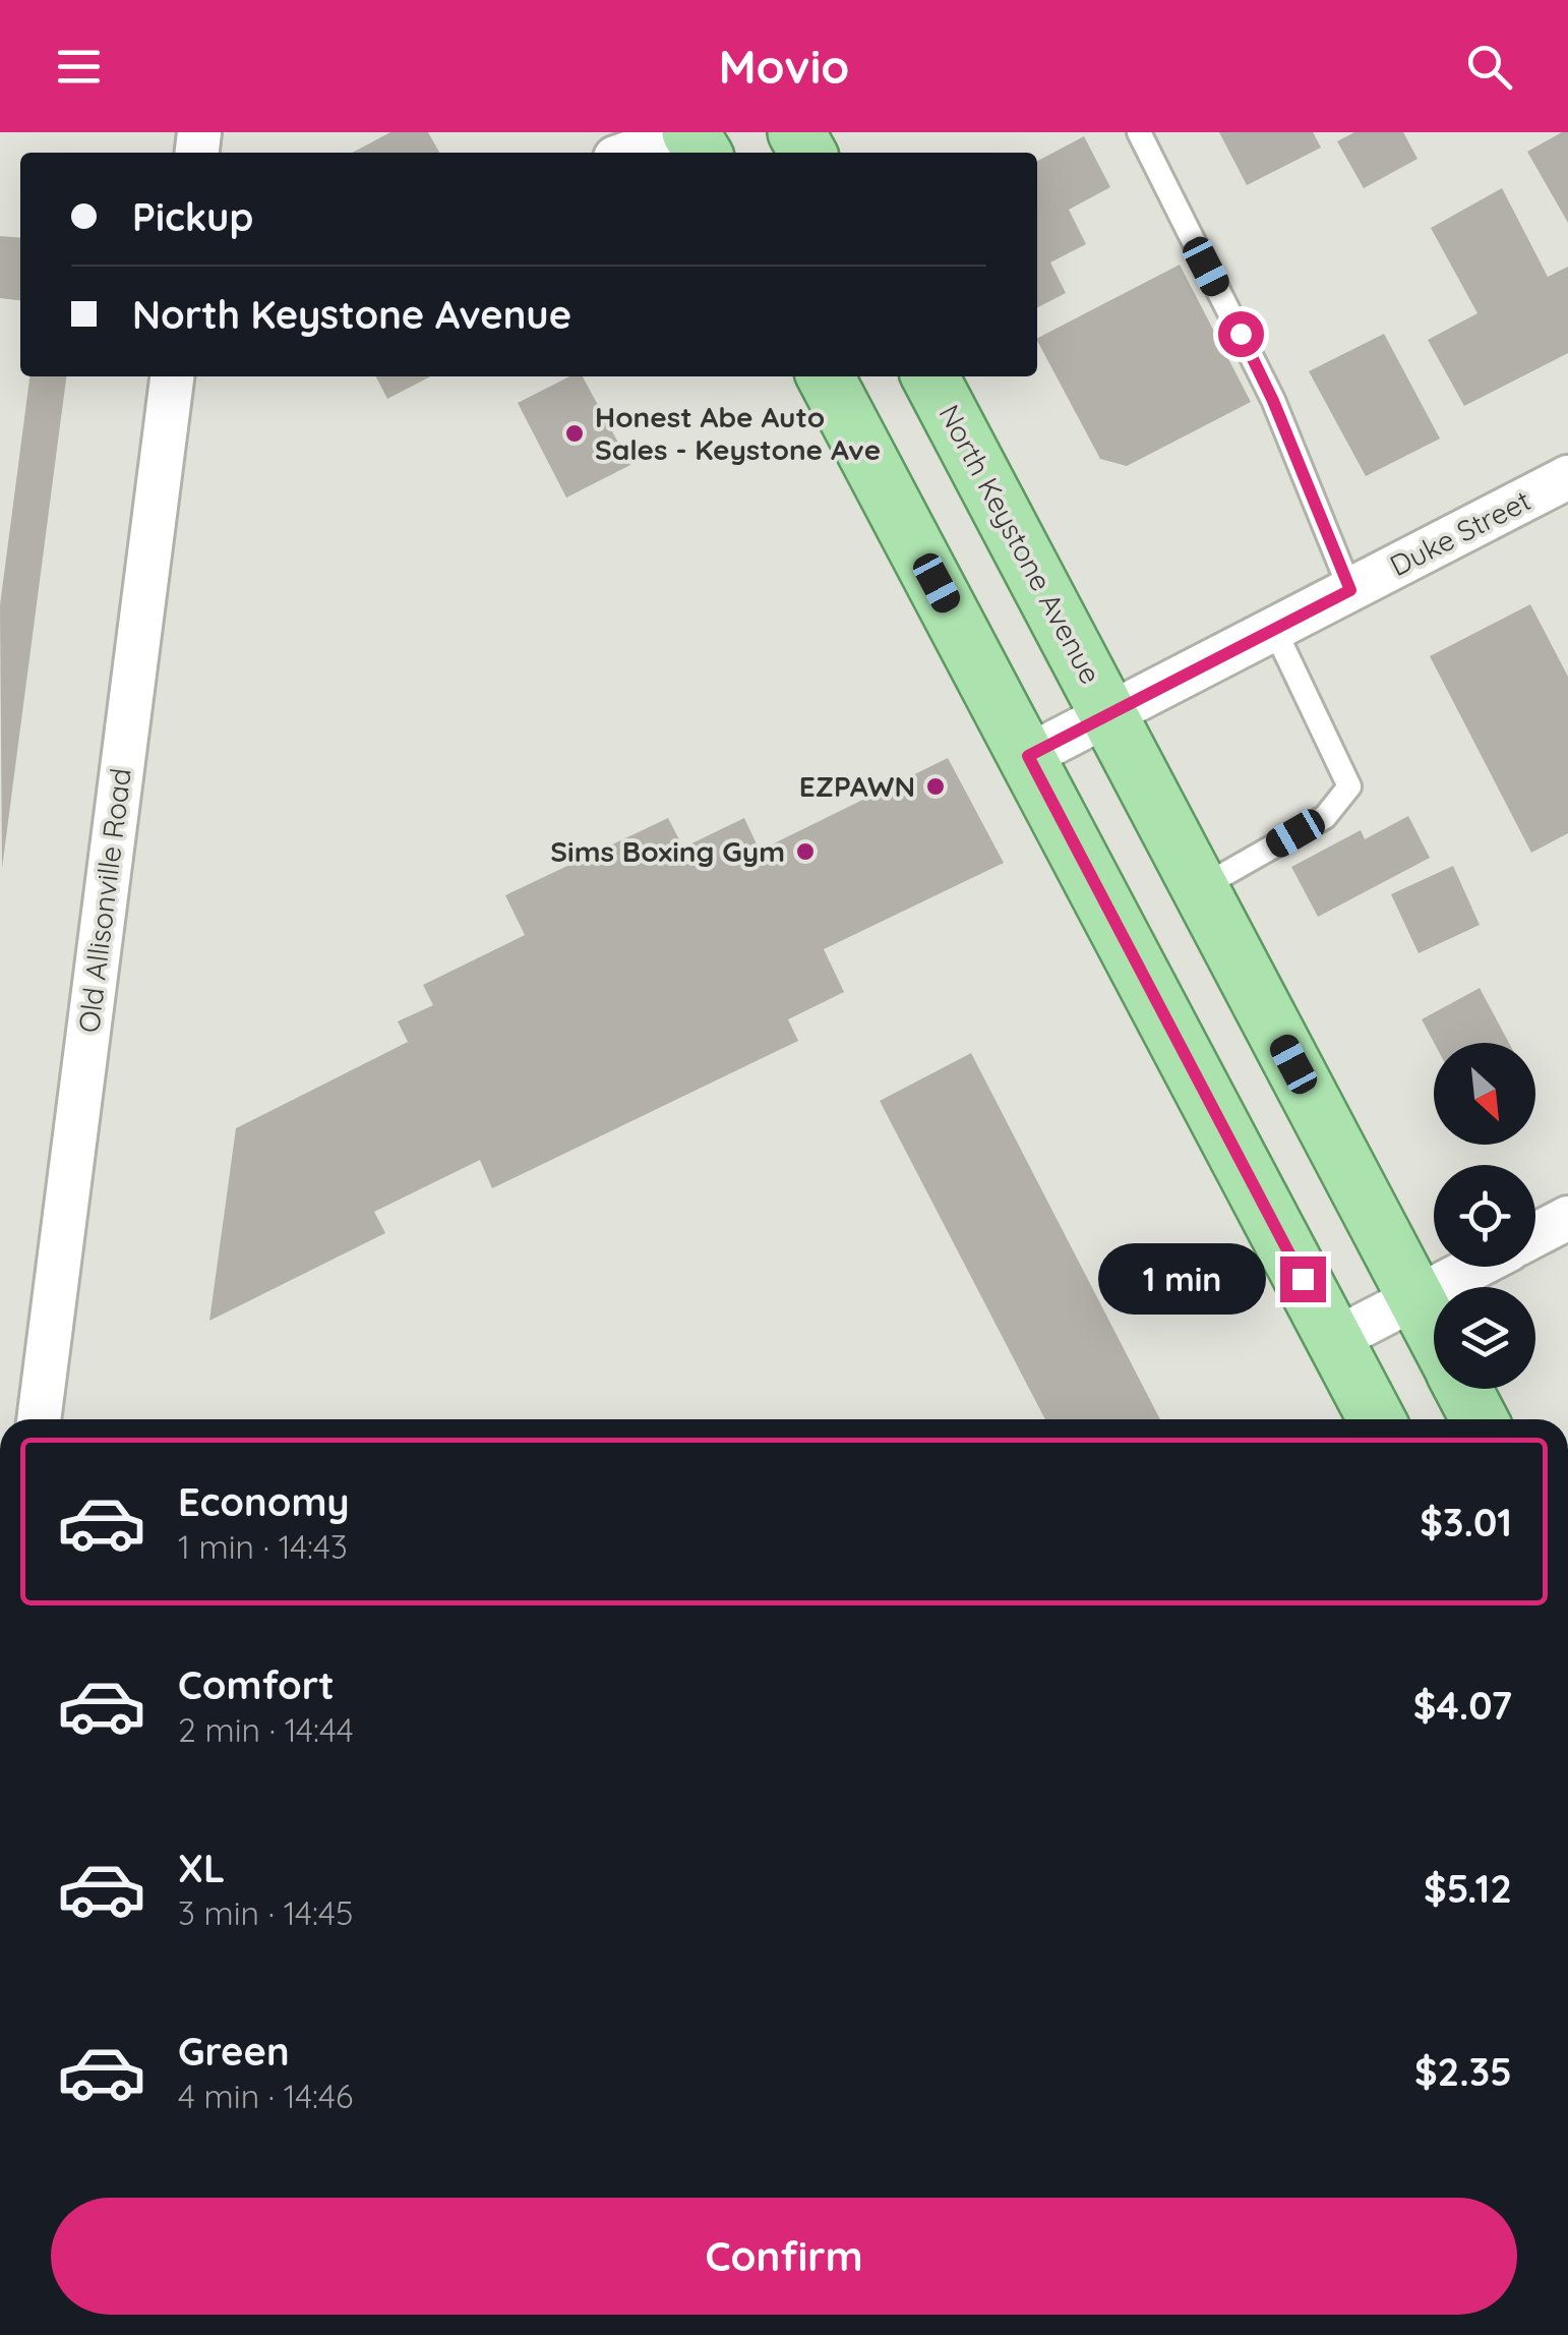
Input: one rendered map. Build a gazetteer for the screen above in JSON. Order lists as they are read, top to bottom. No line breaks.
{"streets":{"main road":["North Keystone Avenue"],"street":["Duke Street","Old Allisonville Road"]},"crossings":[["Duke Street","North Keystone Avenue"]],"places":["Honest Abe Auto Sales - Keystone Ave","EZPAWN","Sims Boxing Gym"],"north":"bottom right","page":{"header":"Movio","banner":["Pickup","North Keystone Avenue"],"bubble":"1 min","list":[{"name":"Economy","note":"1 min · 14:43","value":"$3.01"},{"name":"Comfort","note":"2 min · 14:44","value":"$4.07"},{"name":"XL","note":"3 min · 14:45","value":"$5.12"},{"name":"Green","note":"4 min · 14:46","value":"$2.35"}],"buttons":"Confirm"}}
